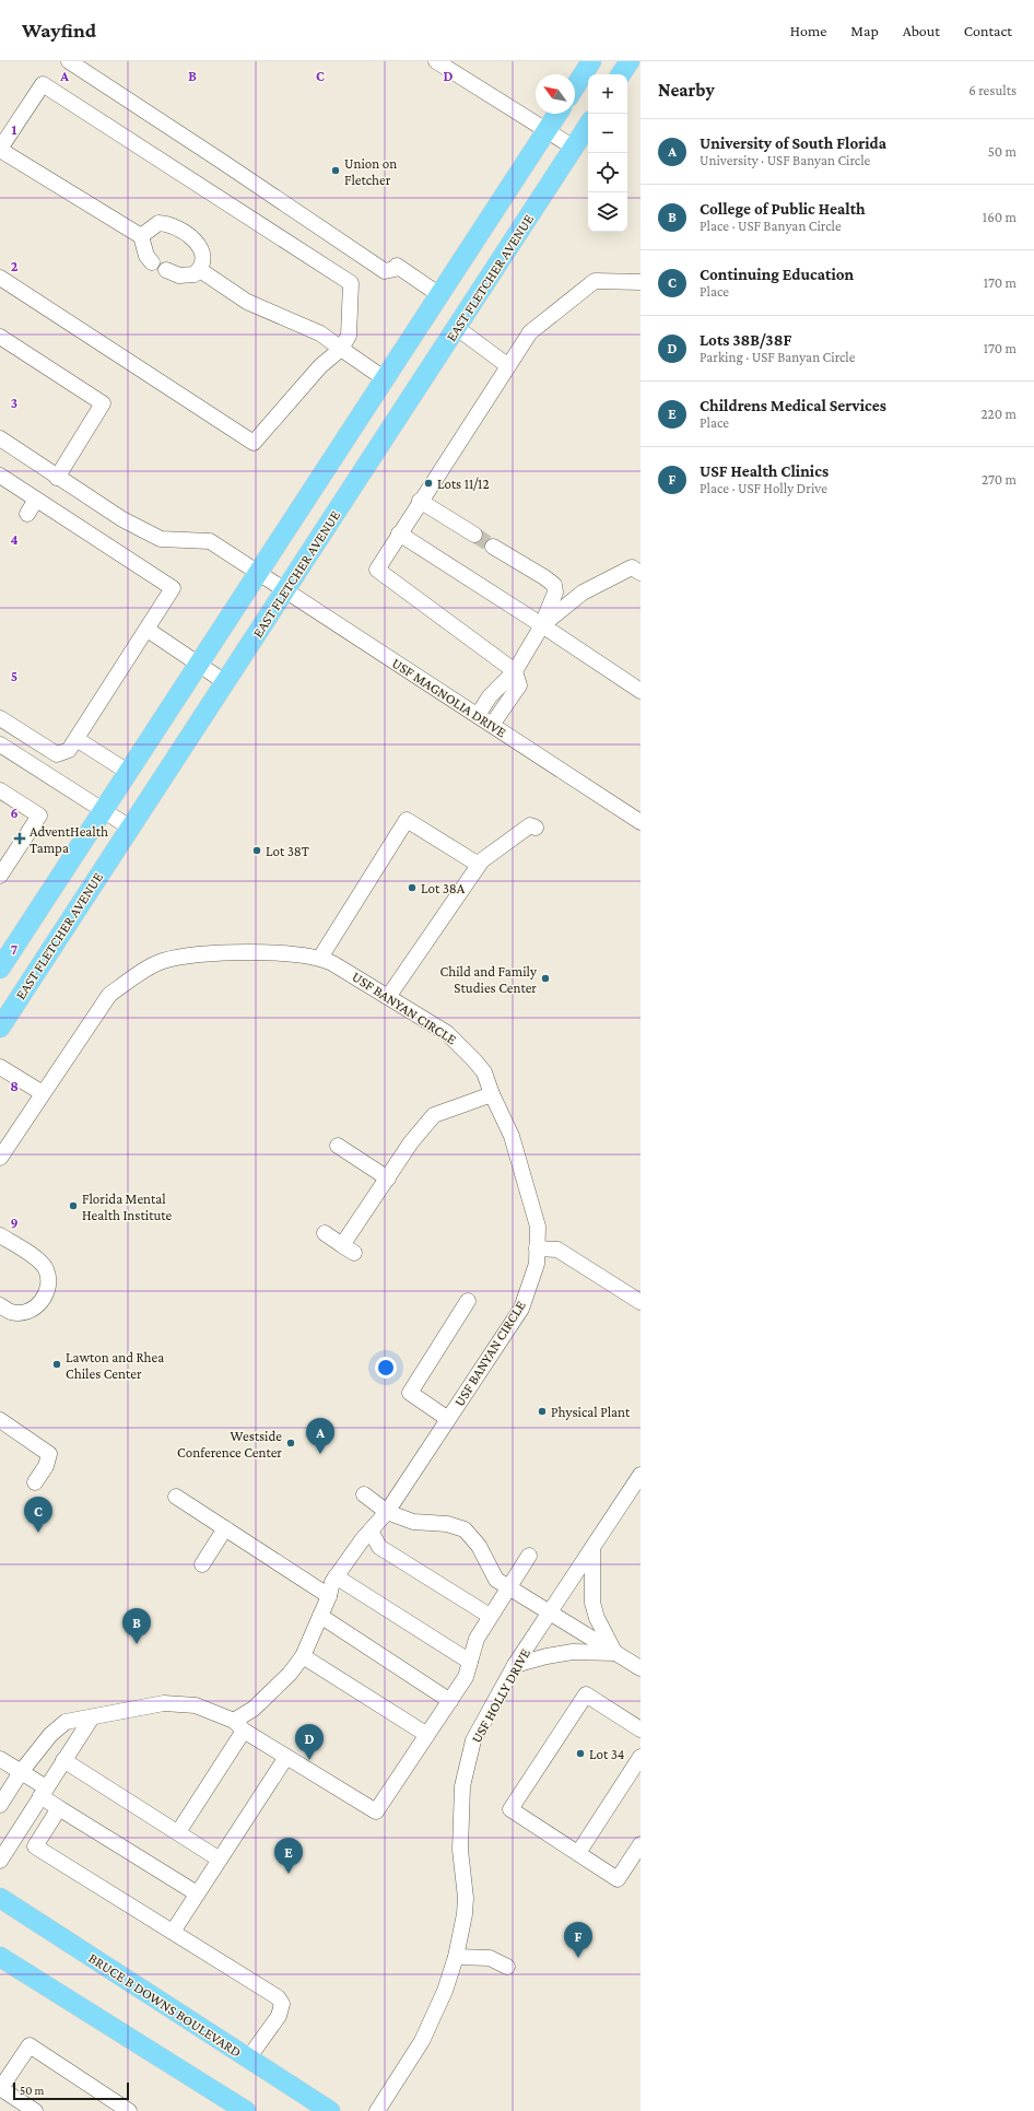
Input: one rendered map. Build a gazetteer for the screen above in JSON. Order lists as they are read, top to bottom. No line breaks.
{"streets":{"main road":["EAST FLETCHER AVENUE","BRUCE B DOWNS BOULEVARD"],"street":["USF MAGNOLIA DRIVE","USF BANYAN CIRCLE","USF HOLLY DRIVE"]},"crossings":[["EAST FLETCHER AVENUE","USF MAGNOLIA DRIVE"]],"places":{"other":["Union on Fletcher","Lots 11/12","Lot 38T","Lot 38A","Child and Family Studies Center","Florida Mental Health Institute","Lawton and Rhea Chiles Center","Physical Plant","Westside Conference Center","Lot 34"],"health":["AdventHealth Tampa"]},"scale_bar":"50 m","north":"top left","page":{"header":"Wayfind","nav":["Home","Map","About","Contact"],"heading":["Nearby","6 results"],"map_buttons":["+","−"],"list":[{"mark":"A","name":"University of South Florida","note":"University · USF Banyan Circle","value":"50 m"},{"mark":"B","name":"College of Public Health","note":"Place · USF Banyan Circle","value":"160 m"},{"mark":"C","name":"Continuing Education","note":"Place","value":"170 m"},{"mark":"D","name":"Lots 38B/38F","note":"Parking · USF Banyan Circle","value":"170 m"},{"mark":"E","name":"Childrens Medical Services","note":"Place","value":"220 m"},{"mark":"F","name":"USF Health Clinics","note":"Place · USF Holly Drive","value":"270 m"}],"pins":["A","C","B","D","E","F"],"scale":"50 m"},"grid":{"columns":["A","B","C","D"],"rows":["1","2","3","4","5","6","7","8","9"]}}
